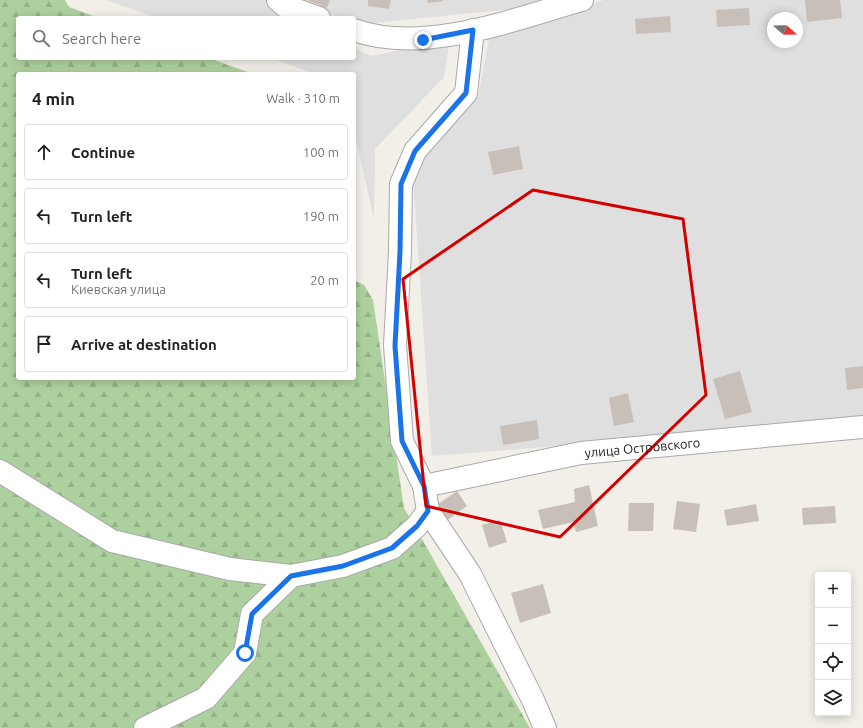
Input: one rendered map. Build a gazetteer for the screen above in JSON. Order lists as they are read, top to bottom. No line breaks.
{"streets":{"street":["улица Островского"]},"north":"right","page":{"search":"Search here","heading":["4 min","Walk · 310 m"],"list":[["Continue","100 m"],["Turn left","190 m"],["Turn left","Киевская улица","20 m"],"Arrive at destination"],"map_buttons":["+","−"]}}
